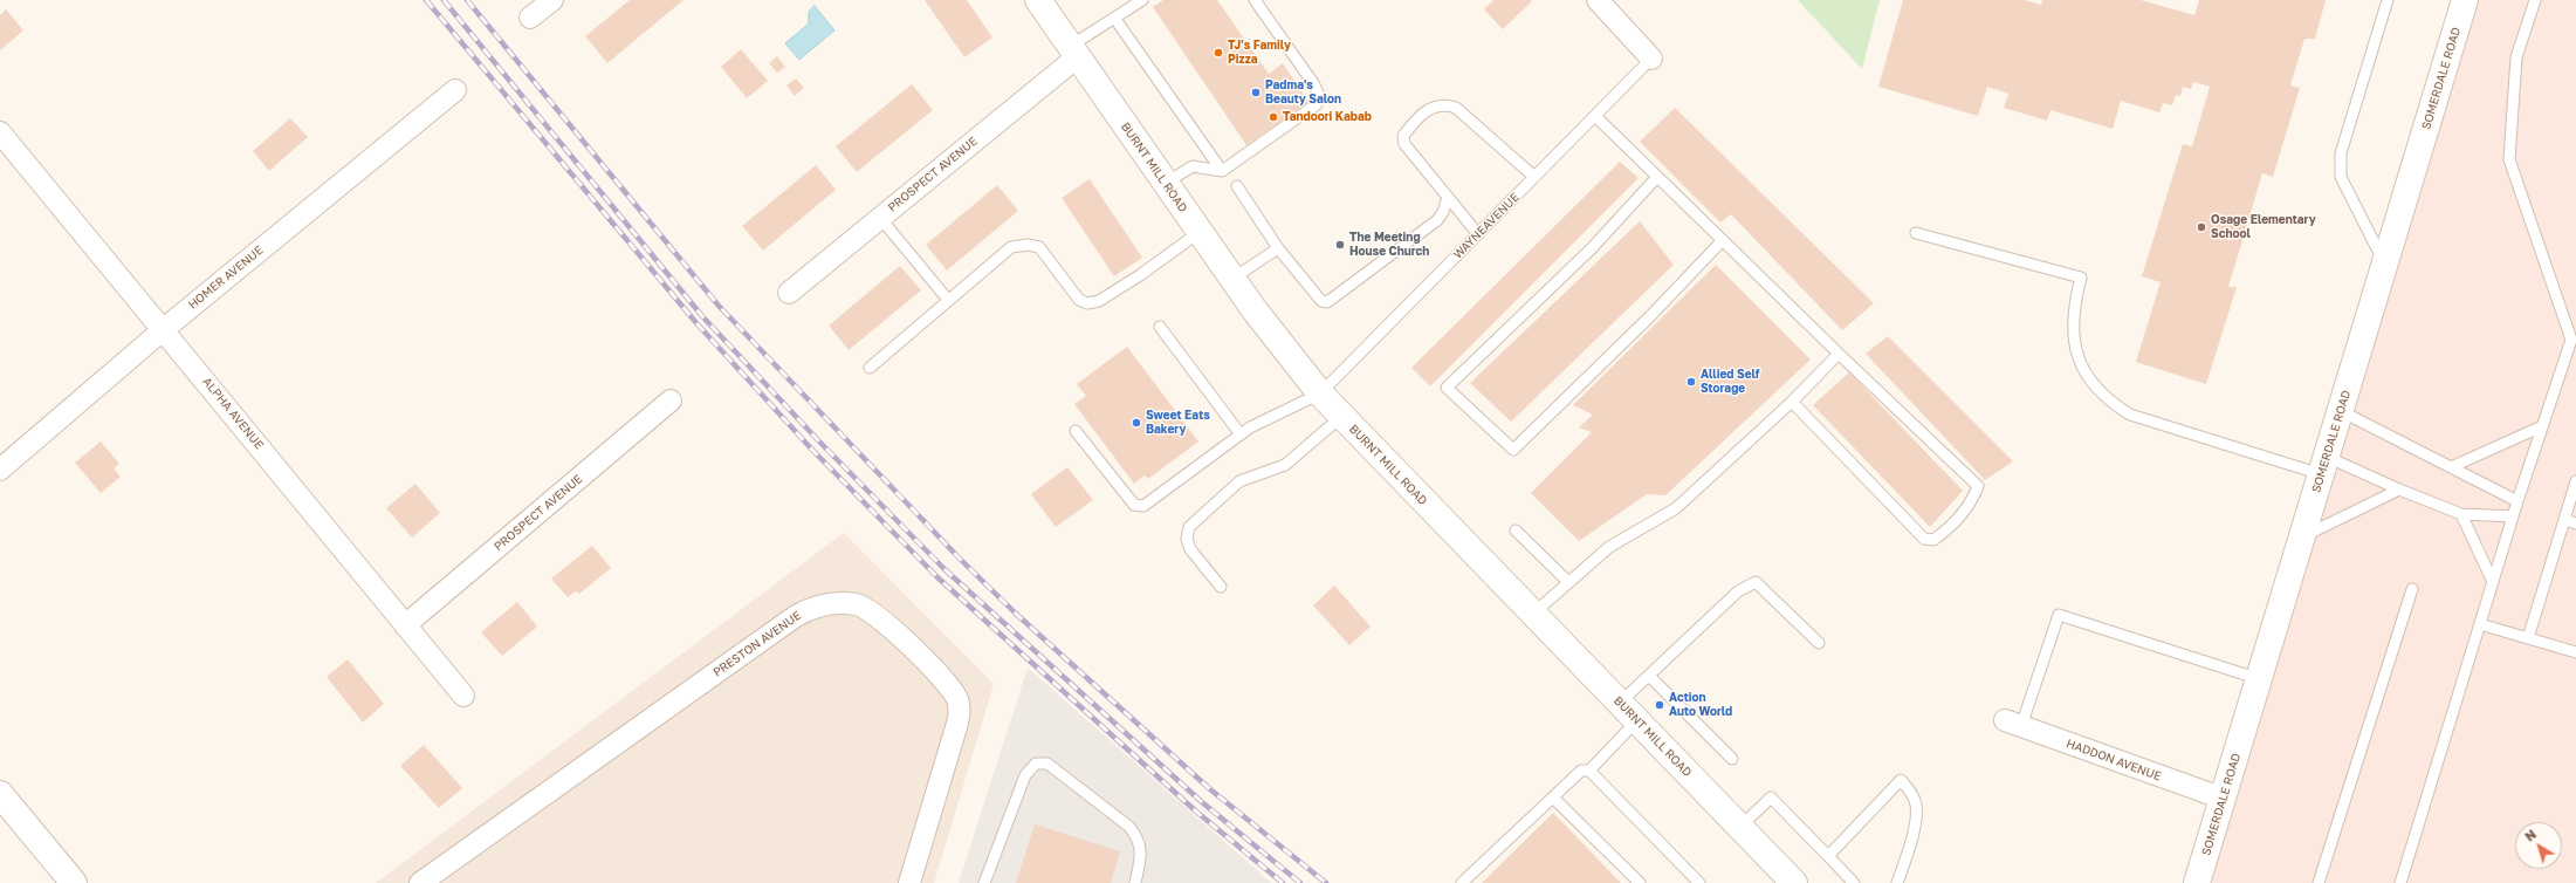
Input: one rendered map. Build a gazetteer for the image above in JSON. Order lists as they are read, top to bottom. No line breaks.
{"streets":{"main road":["SOMERDALE ROAD","BURNT MILL ROAD"],"street":["PROSPECT AVENUE","HOMER AVENUE","ALPHA AVENUE","PRESTON AVENUE","HADDON AVENUE"],"lane":["WAYNEAVENUE"]},"crossings":[["SOMERDALE ROAD","HADDON AVENUE"],["BURNT MILL ROAD","PROSPECT AVENUE"],["BURNT MILL ROAD","WAYNEAVENUE"],["PROSPECT AVENUE","ALPHA AVENUE"],["HOMER AVENUE","ALPHA AVENUE"]],"places":["TJ's Family Pizza","Padma's Beauty Salon","Tandoori Kabab","Osage Elementary School","The Meeting House Church","Allied Self Storage","Sweet Eats Bakery","Action Auto World"],"north":"top left"}
